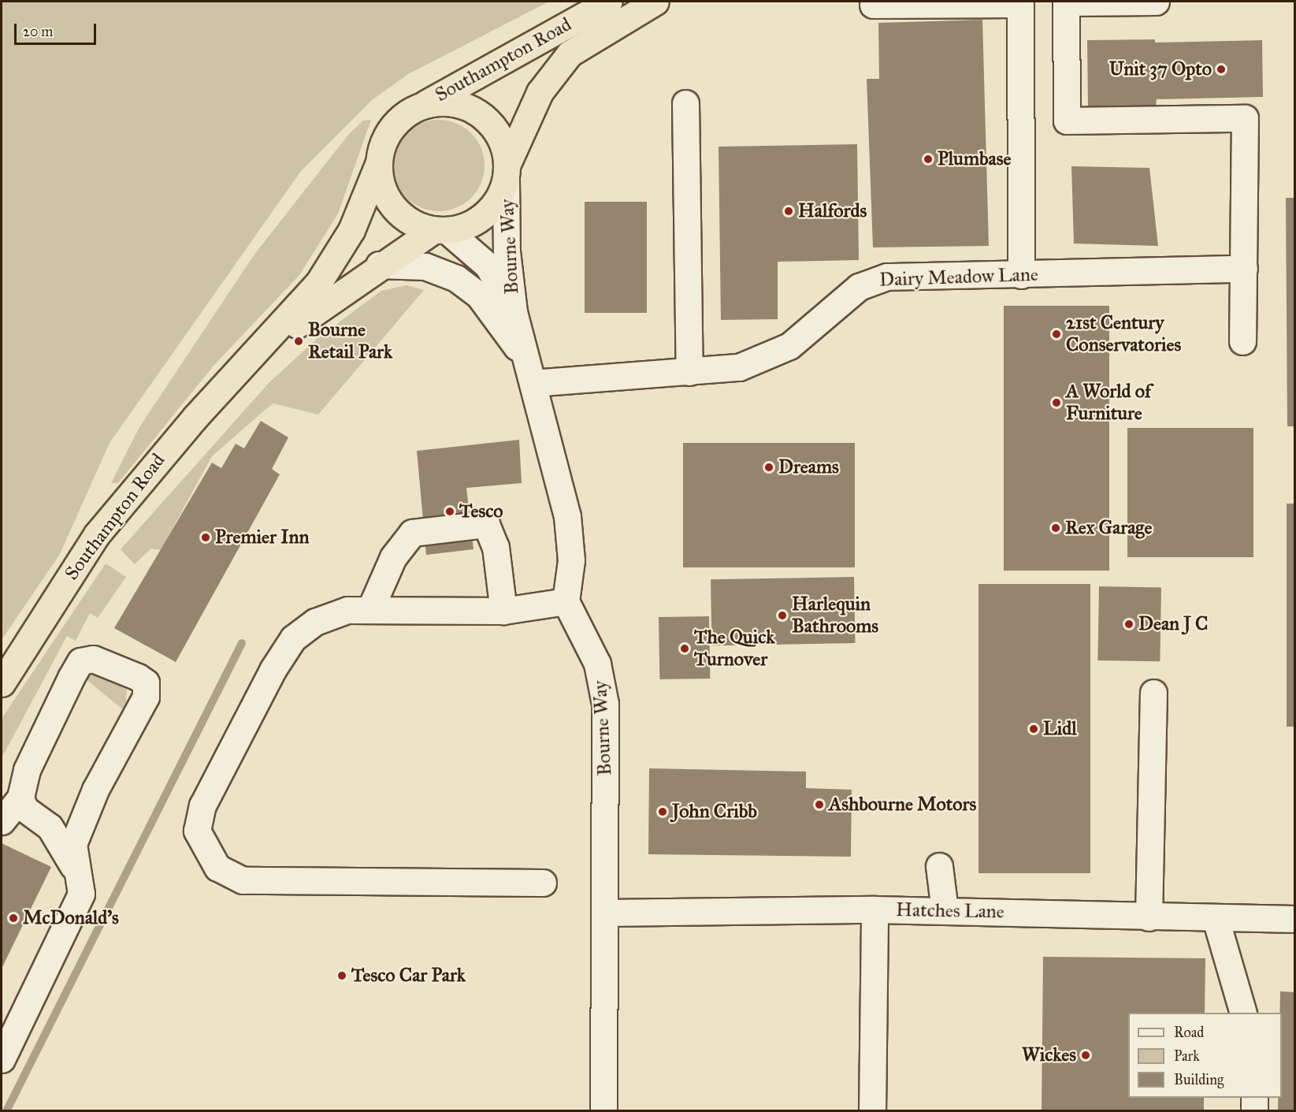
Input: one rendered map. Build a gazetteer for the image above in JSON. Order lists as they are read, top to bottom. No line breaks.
{"streets":{"highway":["Southampton Road"],"street":["Bourne Way","Dairy Meadow Lane","Hatches Lane"]},"crossings":[["Southampton Road","Bourne Way"],["Bourne Way","Dairy Meadow Lane"],["Bourne Way","Hatches Lane"]],"places":["Unit 37 Opto","Plumbase","Halfords","21st Century Conservatories","Bourne Retail Park","A World of Furniture","Dreams","Tesco","Rex Garage","Premier Inn","Harlequin Bathrooms","Dean J C","The Quick Turnover","Lidl","Ashbourne Motors","John Cribb","McDonald's","Tesco Car Park","Wickes"],"legend":["Road","Park","Building"],"scale_bar":"20 m"}
